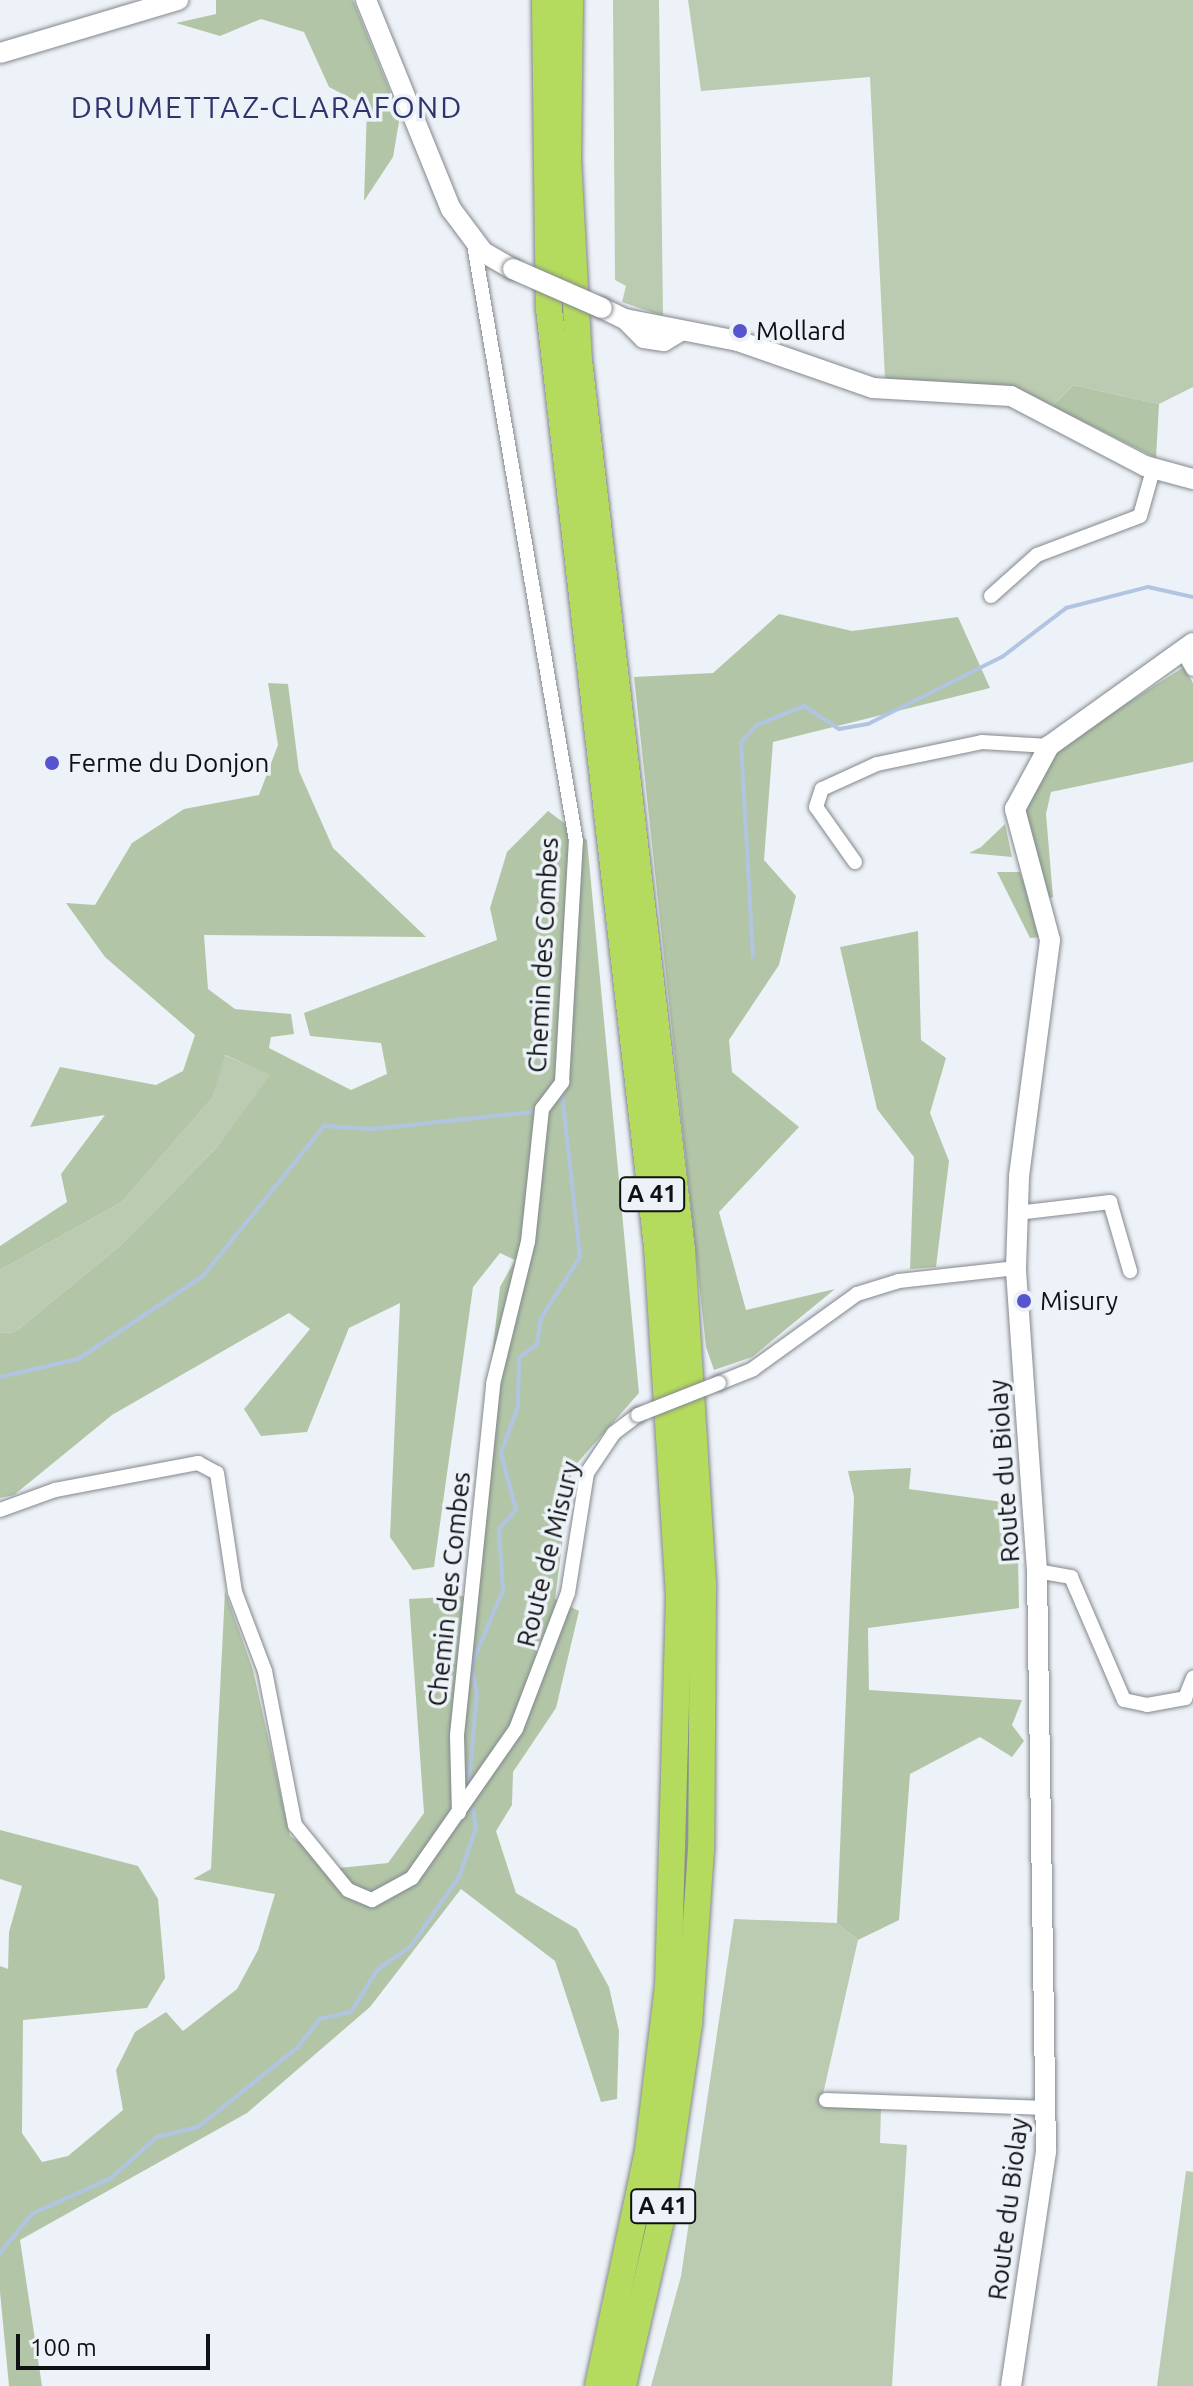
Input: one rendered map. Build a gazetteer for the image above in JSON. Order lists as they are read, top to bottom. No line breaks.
{"streets":{"highway":["A 41"],"street":["Chemin des Combes","Route du Biolay","Route de Misury"]},"crossings":[["Chemin des Combes","Route de Misury"],["Route du Biolay","Route de Misury"]],"districts":["DRUMETTAZ-CLARAFOND"],"places":["Mollard","Ferme du Donjon","Misury"],"scale_bar":"100 m"}
